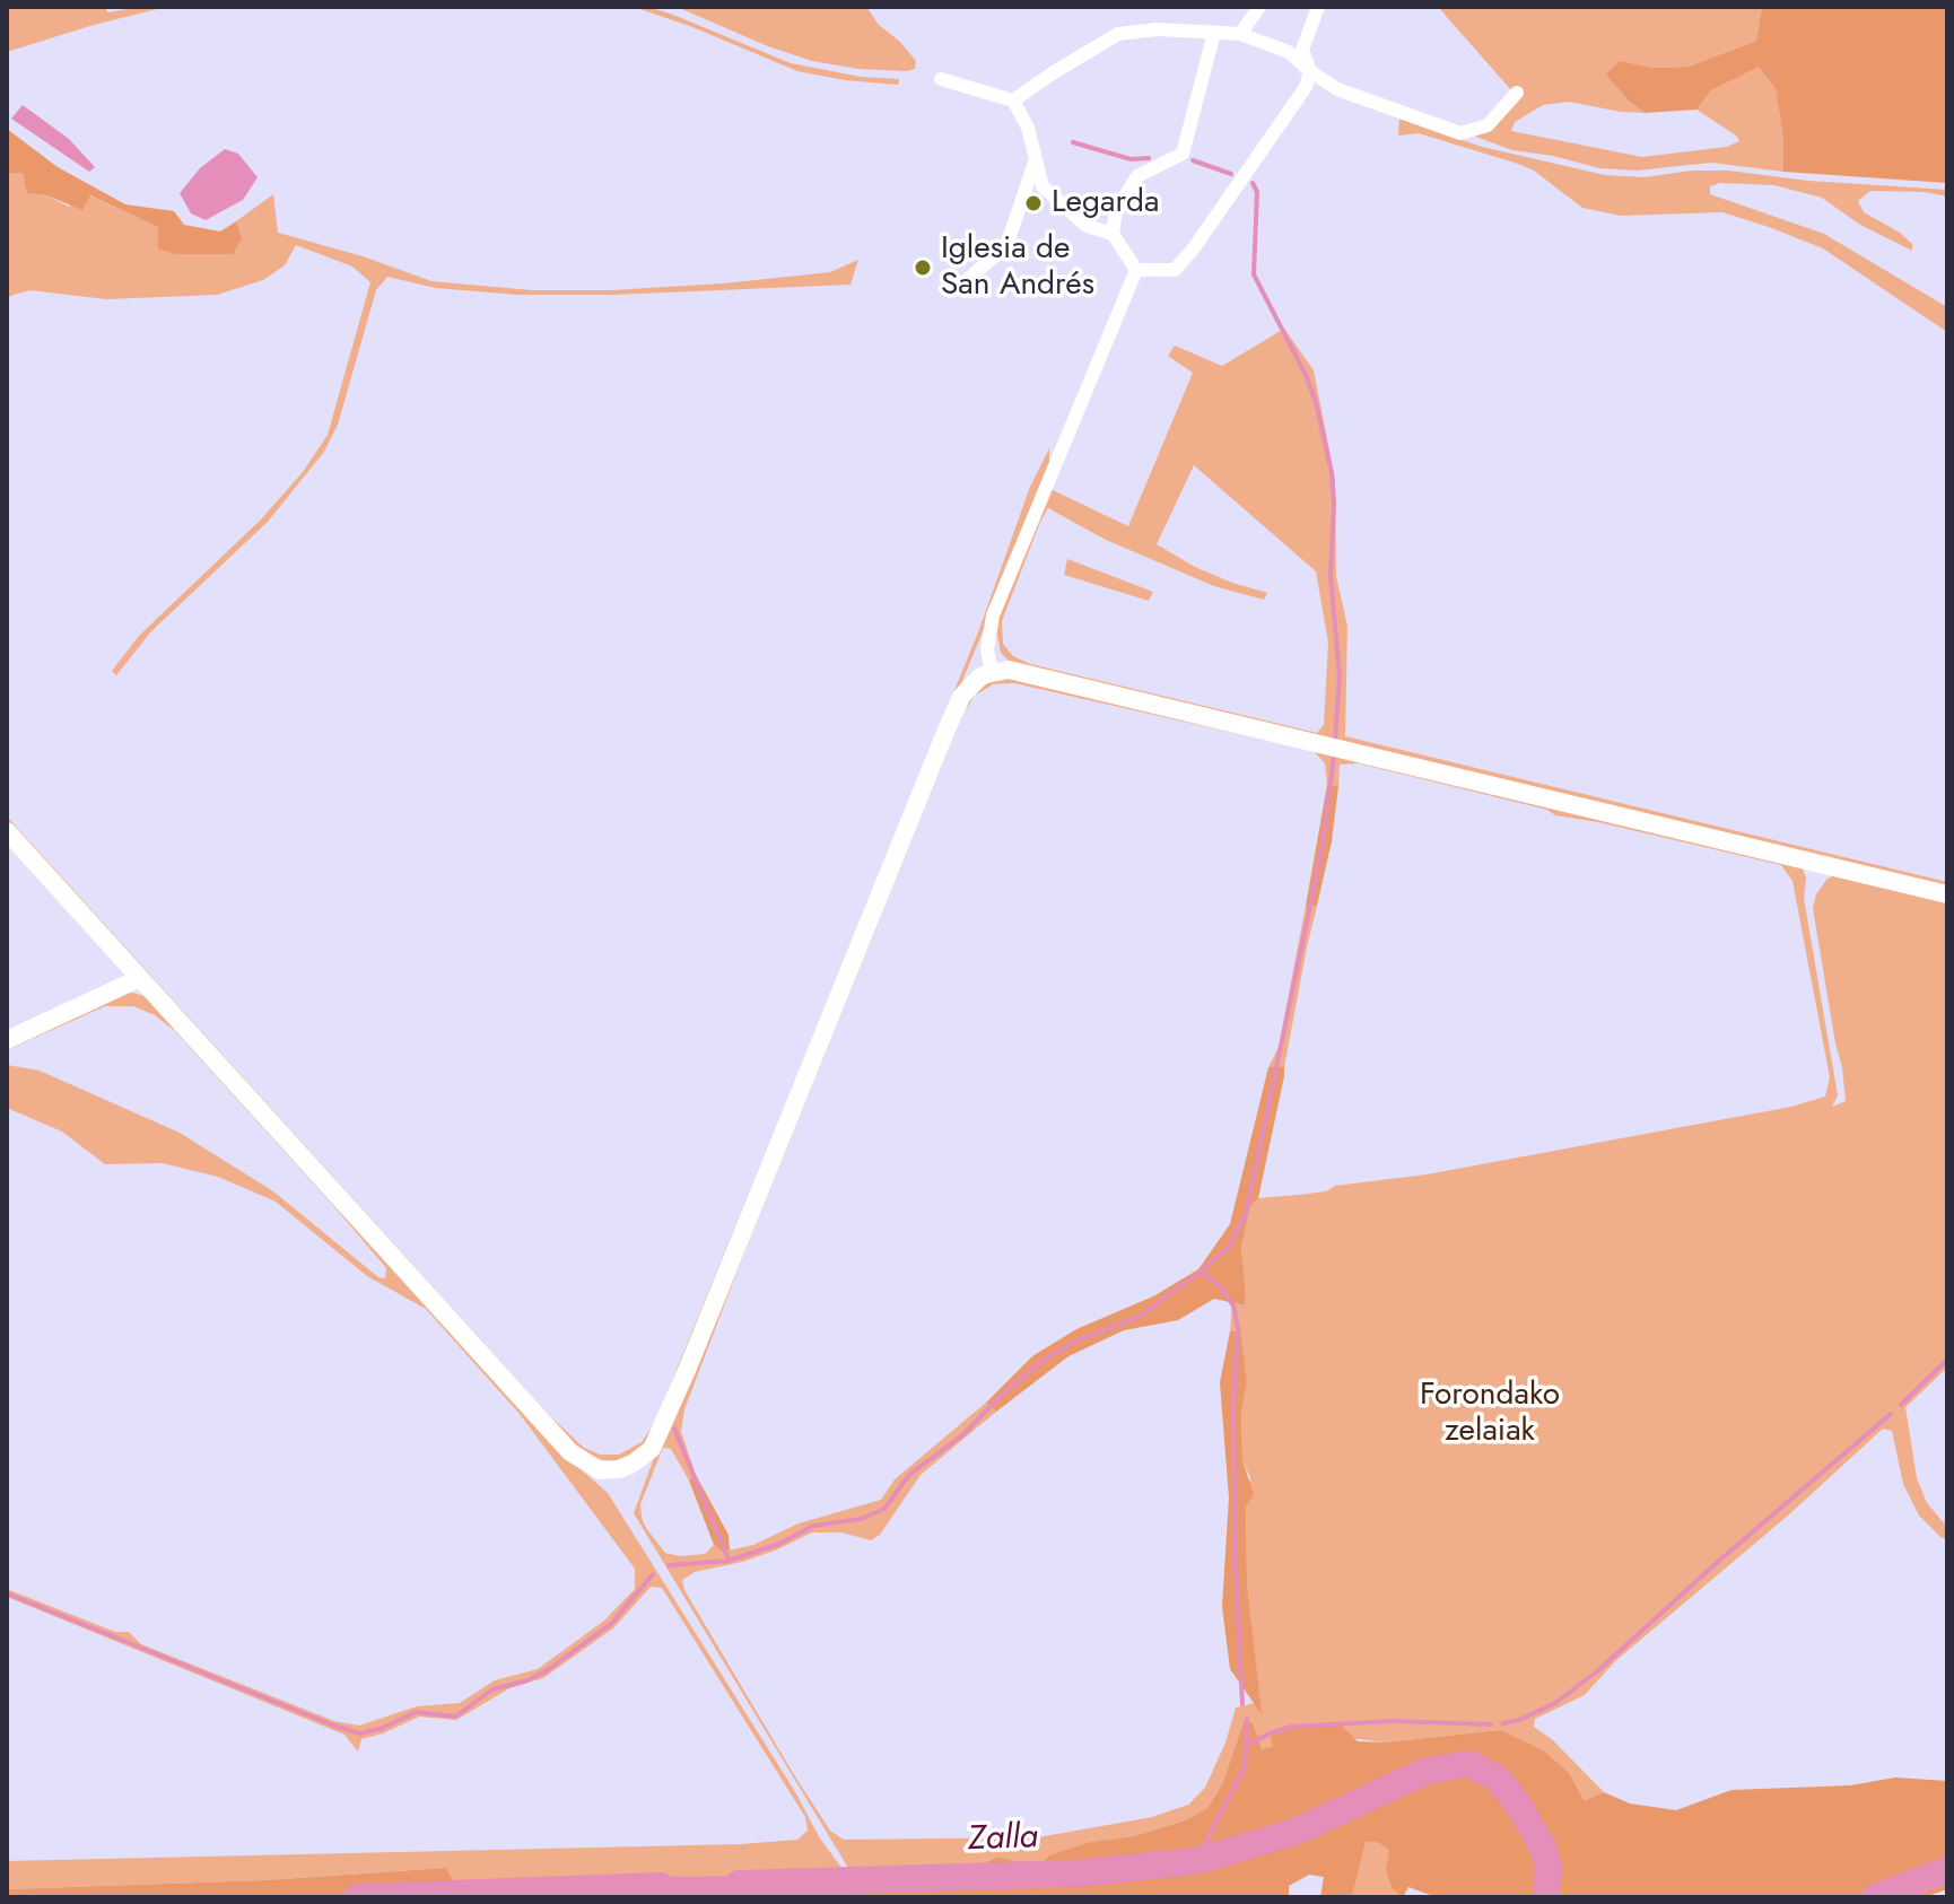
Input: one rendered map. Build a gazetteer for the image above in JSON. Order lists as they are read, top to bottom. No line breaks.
{"water":["Zalla"],"parks":["Forondako zelaiak"],"places":["Legarda","Iglesia de San Andrés"]}
